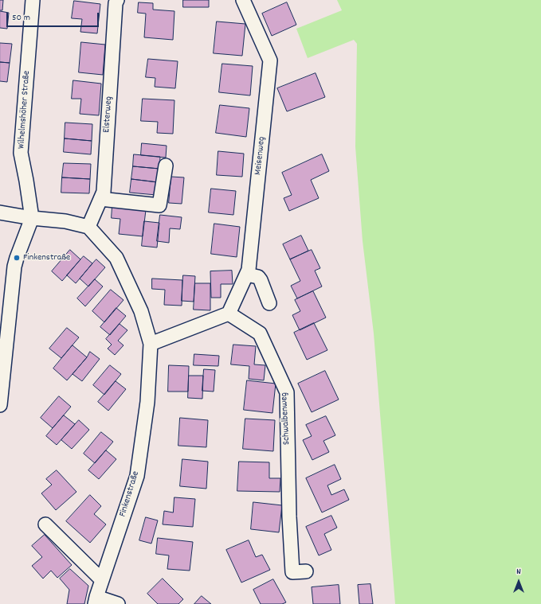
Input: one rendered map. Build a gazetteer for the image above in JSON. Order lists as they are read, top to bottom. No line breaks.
{"streets":{"street":["Wilhelmshöher Straße","Elsterweg","Meisenweg","Schwalbenweg","Finkenstraße"]},"crossings":[["Elsterweg","Finkenstraße"],["Meisenweg","Schwalbenweg"]],"places":["Finkenstraße"],"scale_bar":"50 m","north":"top"}
